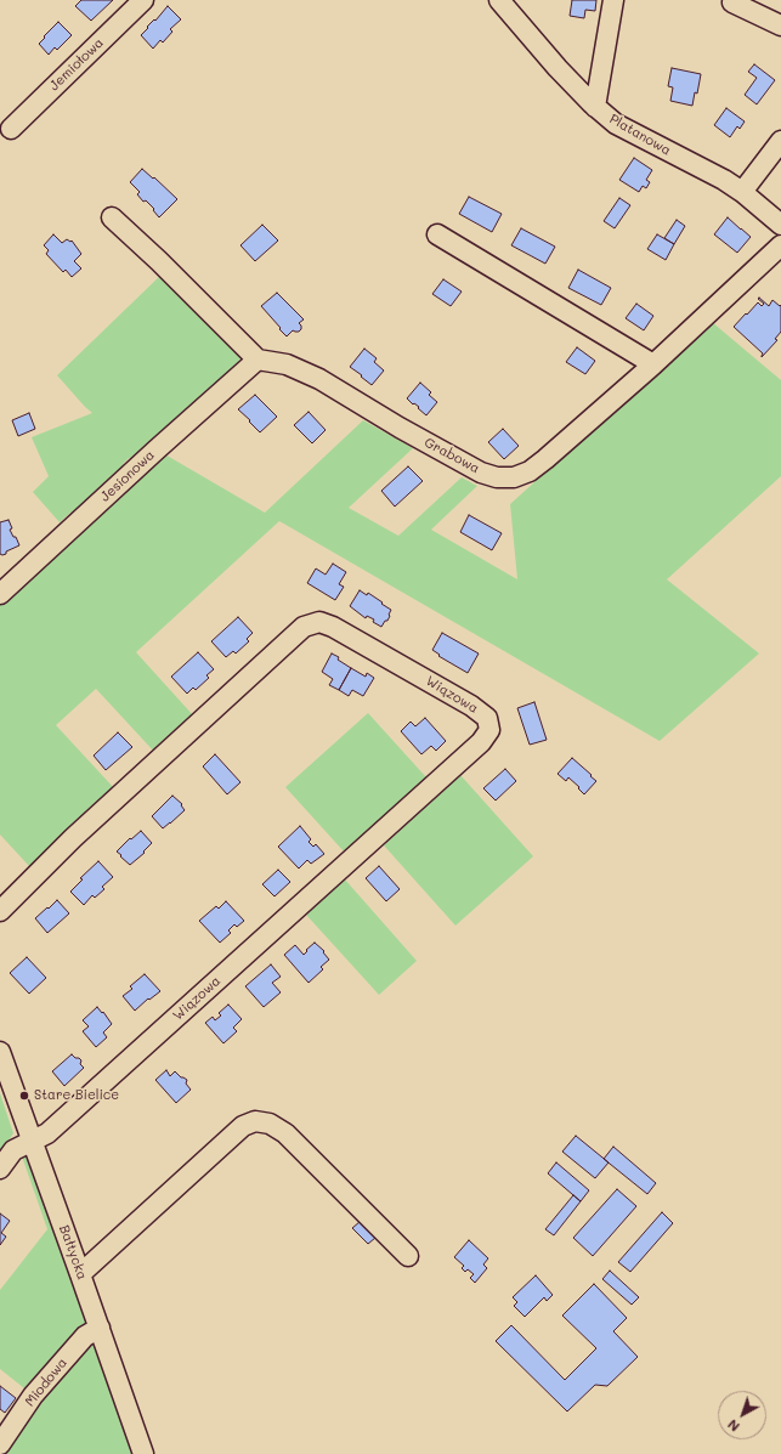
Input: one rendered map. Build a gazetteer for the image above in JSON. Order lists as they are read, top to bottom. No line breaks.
{"streets":{"street":["Jemiołowa","Platanowa","Grabowa","Jesionowa","Wiązowa","Bałtycka","Miodowa"]},"crossings":[["Grabowa","Jesionowa"],["Wiązowa","Bałtycka"],["Bałtycka","Miodowa"]],"places":["Stare Bielice"],"north":"bottom left"}
